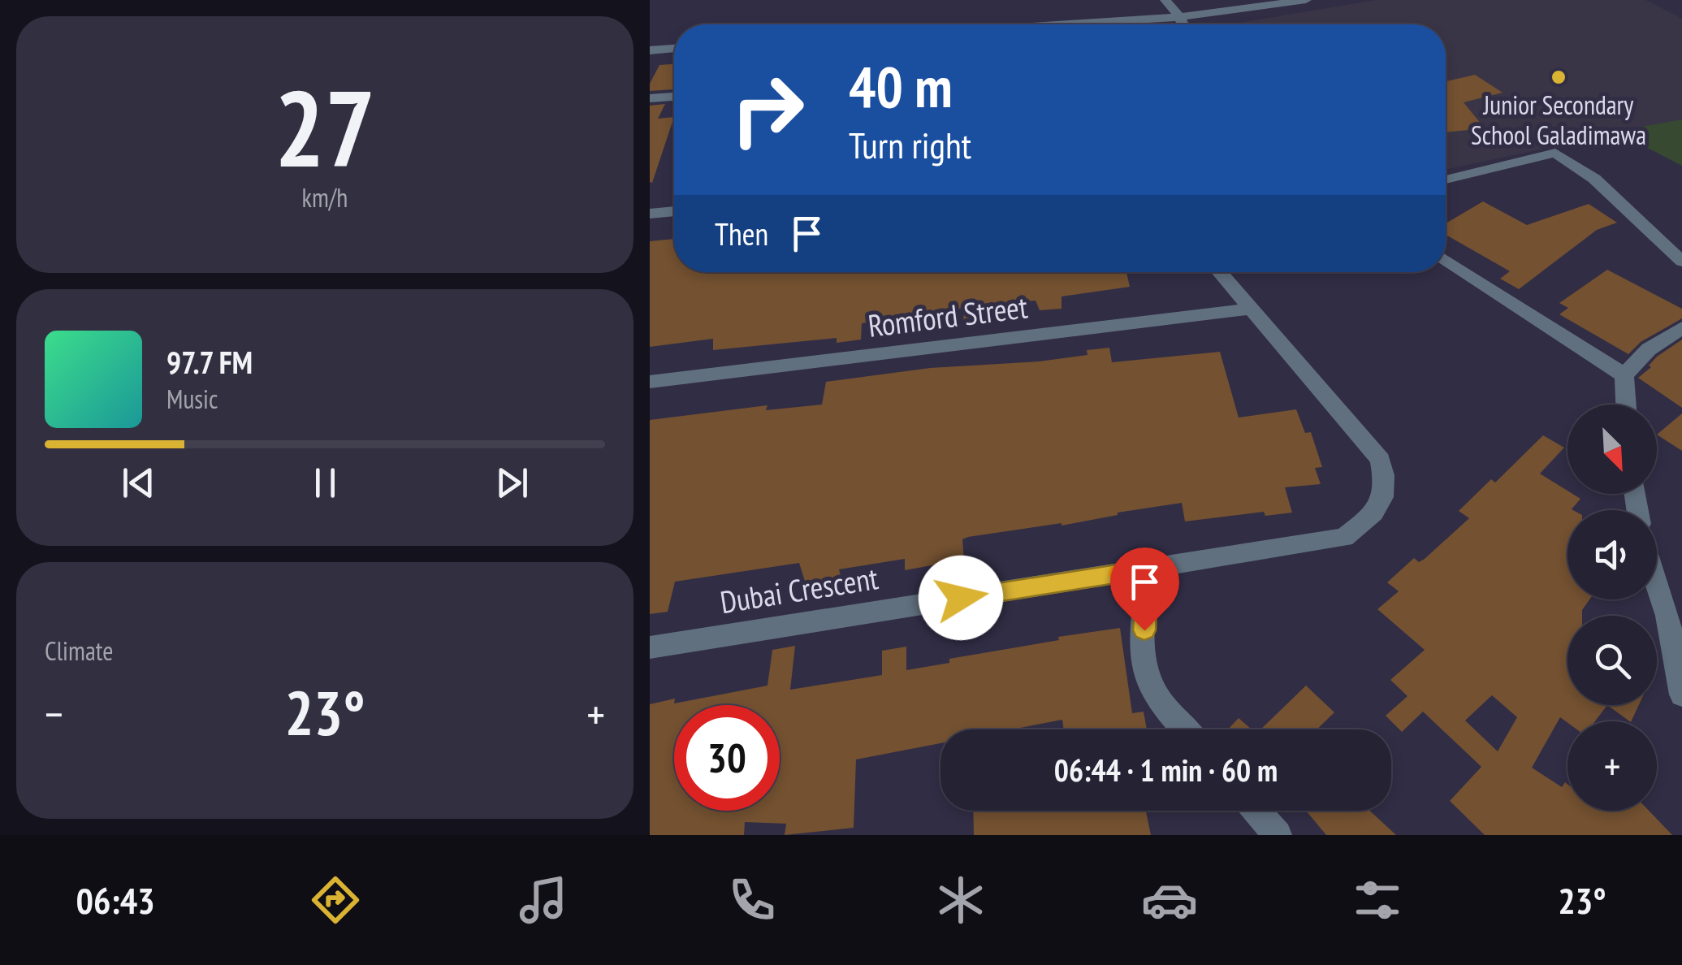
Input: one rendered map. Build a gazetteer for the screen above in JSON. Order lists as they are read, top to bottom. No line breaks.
{"streets":{"street":["Romford Street","Dubai Crescent"]},"crossings":[["Romford Street","Dubai Crescent"]],"places":["Junior Secondary School Galadimawa"],"north":"bottom right","page":{"tile":[["27","km/h"],"Climate"],"turn":["40 m","Turn right"],"then":"Then","song":["97.7 FM","Music"],"map_buttons":"+","heat":["−","23°","+"],"limit":"30","trip":"06:44 · 1 min · 60 m","tabs":["06:43","23°"]}}
